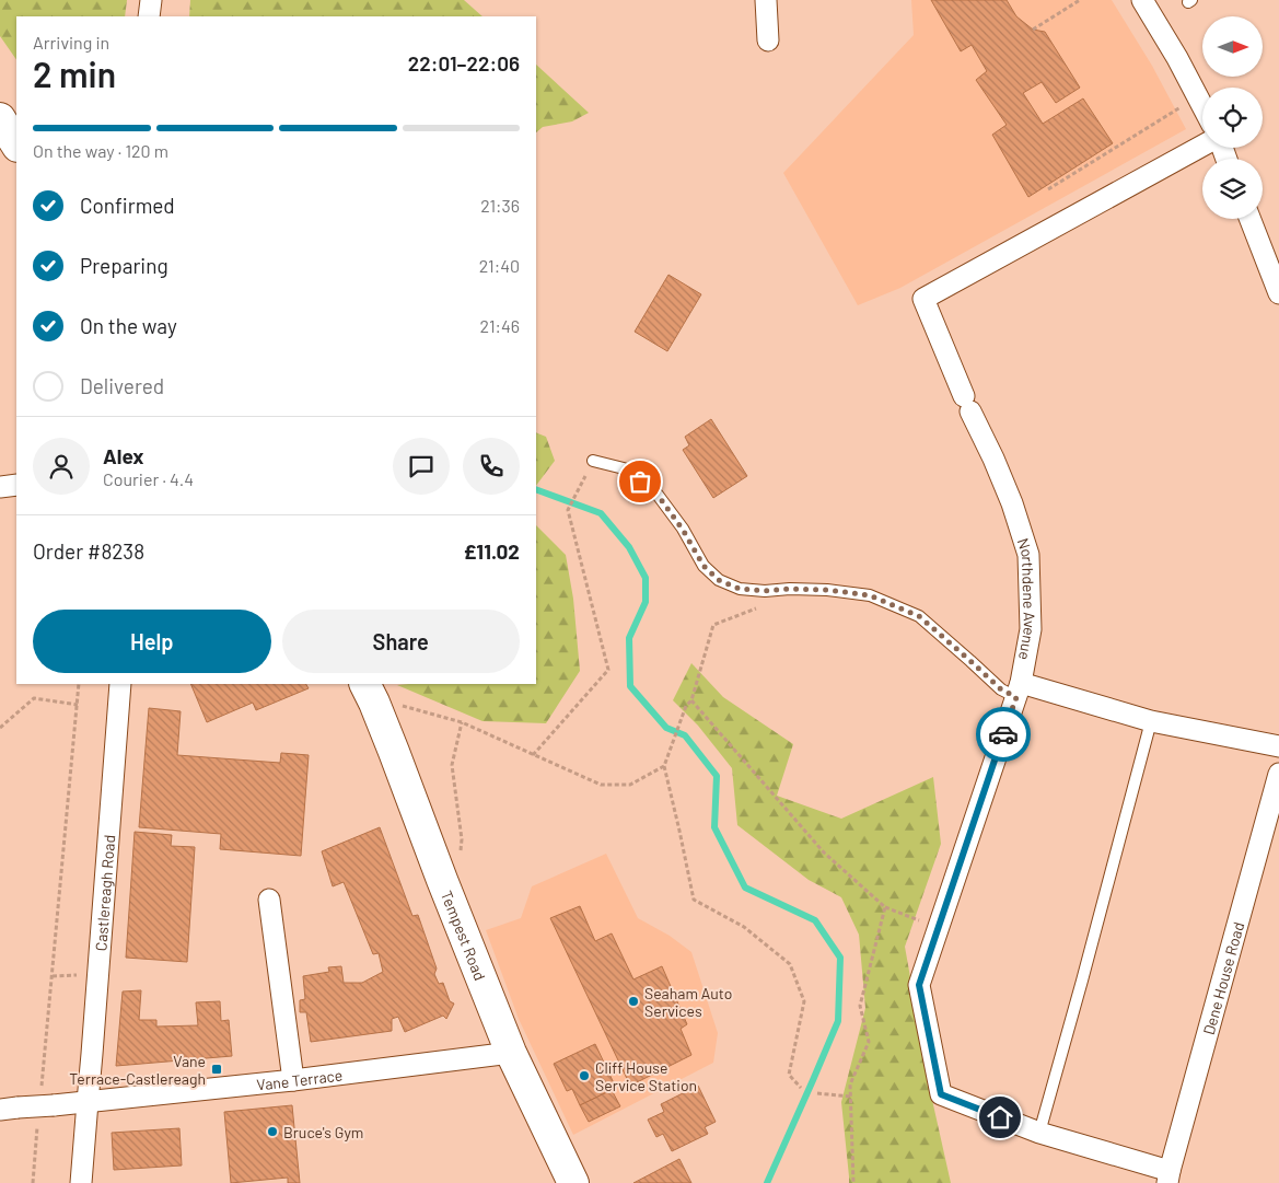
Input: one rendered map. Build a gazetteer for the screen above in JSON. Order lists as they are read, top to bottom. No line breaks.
{"streets":{"main road":["Tempest Road"],"street":["Northdene Avenue","Castlereagh Road","Dene House Road","Vane Terrace"]},"crossings":[["Northdene Avenue","Dene House Road"],["Castlereagh Road","Vane Terrace"],["Tempest Road","Vane Terrace"]],"places":{"other":["Seaham Auto Services","Cliff House Service Station","Bruce's Gym"],"transit":["Vane Terrace-Castlereagh"]},"north":"right","page":{"heading":["2 min","Arriving in","22:01–22:06"],"panel":["Alex","Courier · 4.4","Order #8238","£11.02"],"bar":"On the way · 120 m","list":[["Confirmed","21:36"],["Preparing","21:40"],["On the way","21:46"],"Delivered"],"buttons":["Help","Share"]}}
